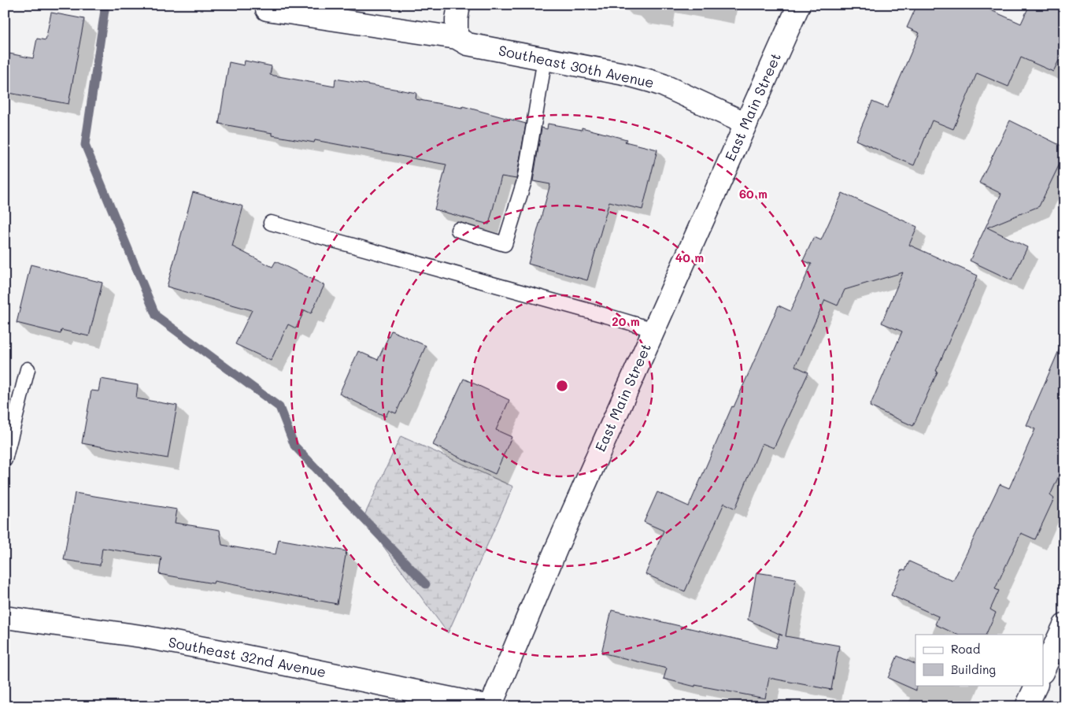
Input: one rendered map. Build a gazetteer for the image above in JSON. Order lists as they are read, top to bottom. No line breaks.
{"streets":{"main road":["Southeast 30th Avenue","East Main Street","Southeast 32nd Avenue"]},"crossings":[["Southeast 30th Avenue","East Main Street"],["East Main Street","Southeast 32nd Avenue"]],"legend":["Road","Building"],"rings":["60 m","40 m","20 m"]}
